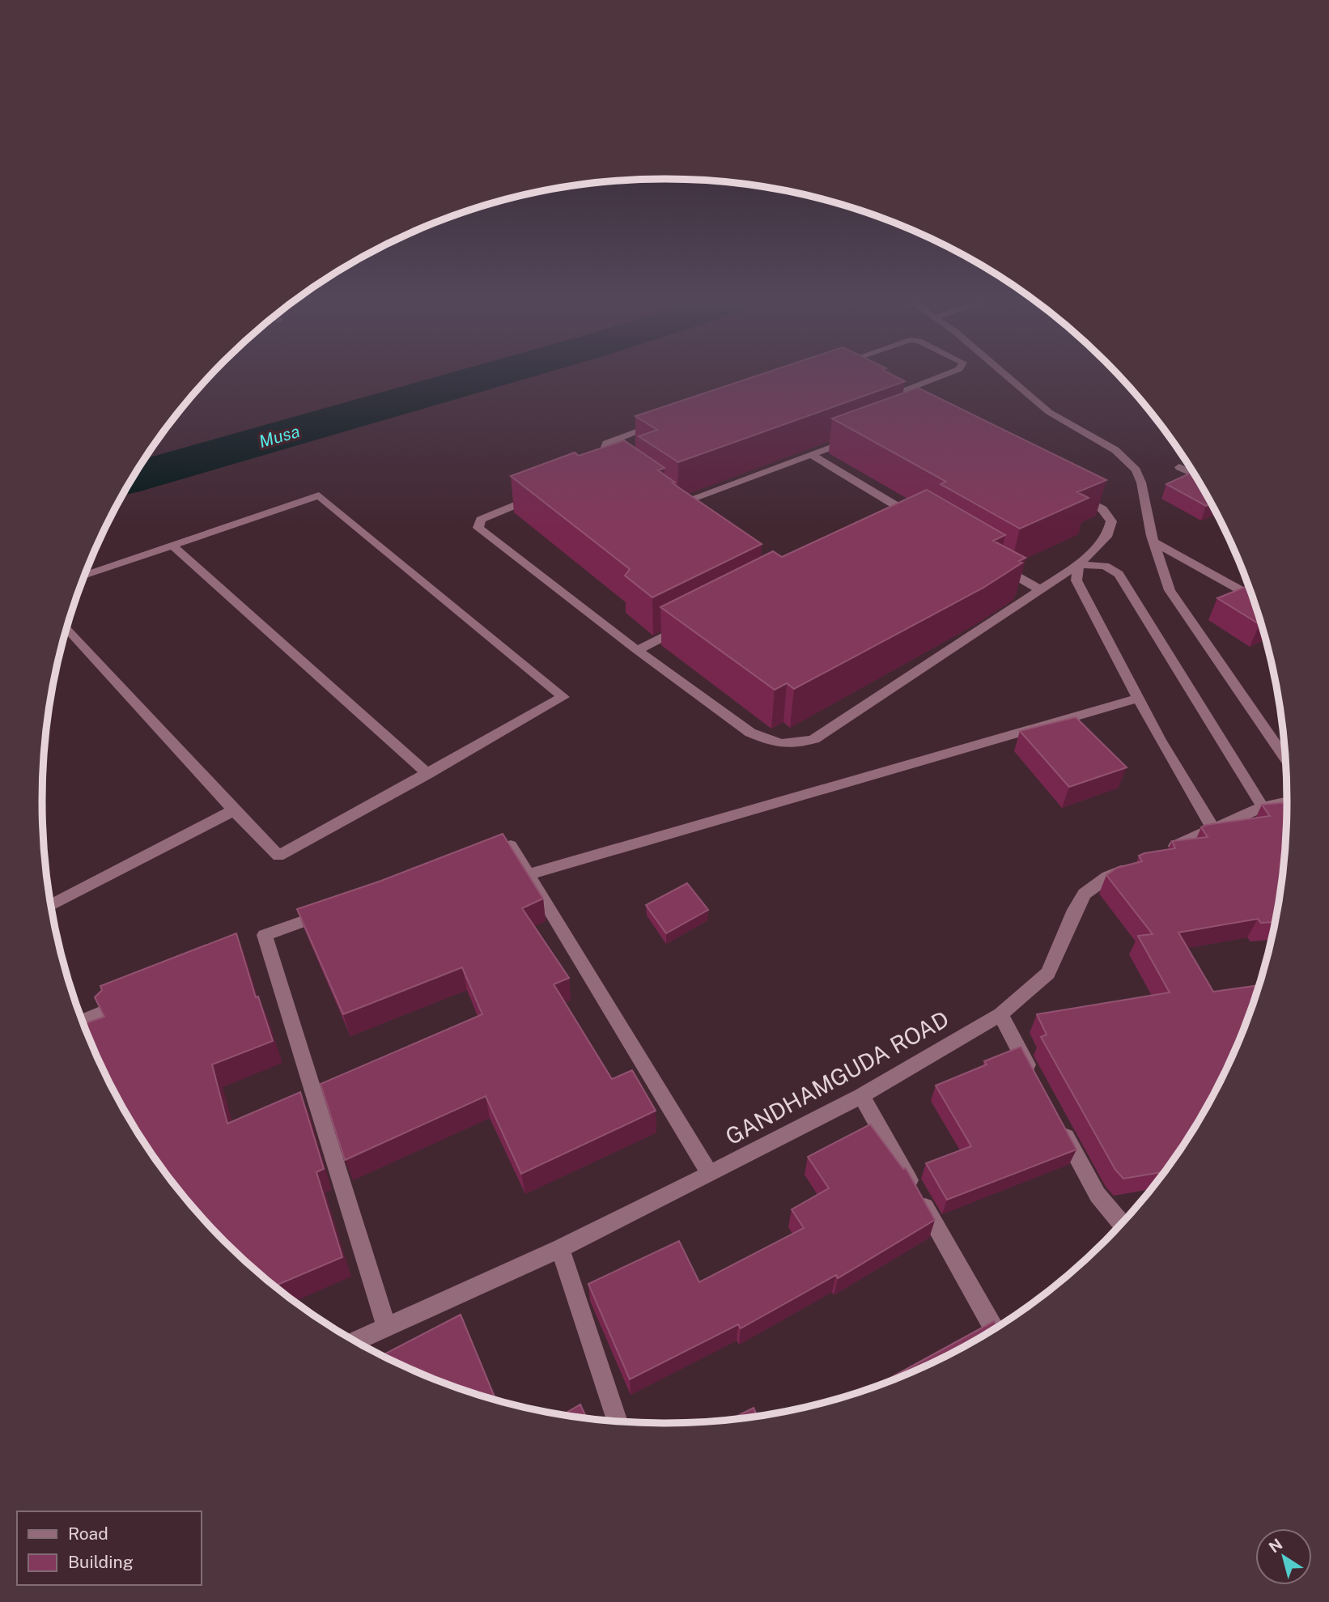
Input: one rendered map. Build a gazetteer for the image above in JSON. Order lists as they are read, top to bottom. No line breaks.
{"streets":{"street":["GANDHAMGUDA ROAD"]},"water":["Musa"],"legend":["Road","Building"],"north":"top left"}
